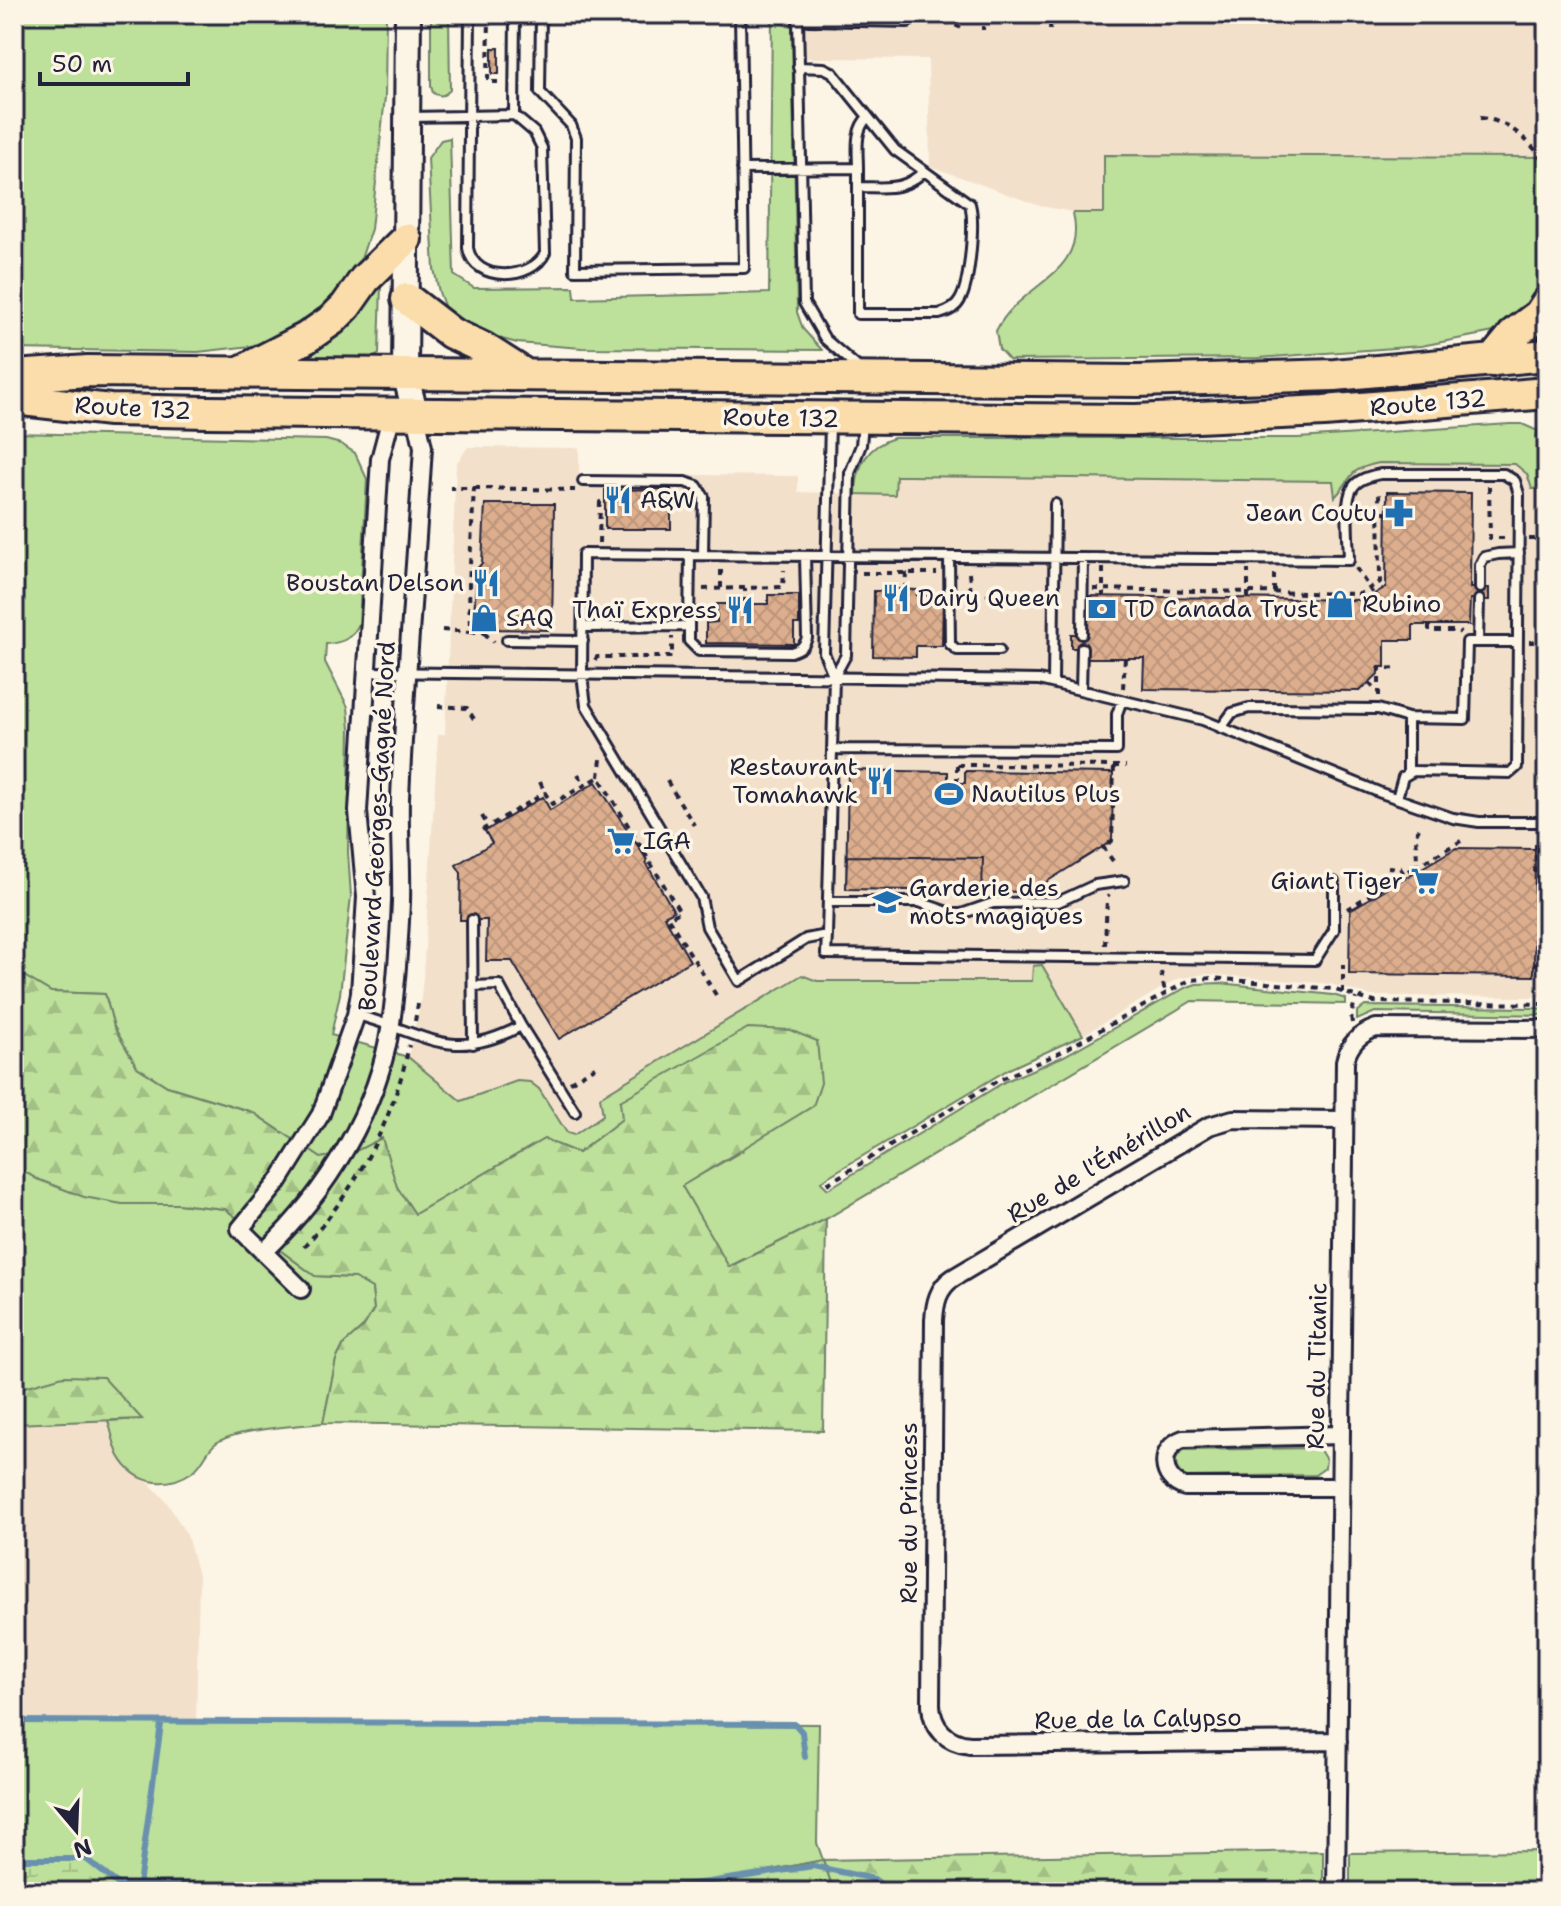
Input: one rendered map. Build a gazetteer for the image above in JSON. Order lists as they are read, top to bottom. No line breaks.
{"streets":{"highway":["Route 132"],"street":["Boulevard Georges-Gagné Nord","Rue de l'Émérillon","Rue du Titanic","Rue du Princess","Rue de la Calypso"]},"crossings":[["Route 132","Boulevard Georges-Gagné Nord"],["Rue de l'Émérillon","Rue du Titanic"],["Rue de l'Émérillon","Rue du Princess"],["Rue du Titanic","Rue de la Calypso"],["Rue du Princess","Rue de la Calypso"]],"places":{"restaurant":["A&W","Boustan Delson","Dairy Queen","Thaï Express","Restaurant Tomahawk"],"pharmacy":["Jean Coutu"],"shop":["Rubino","SAQ"],"bank":["TD Canada Trust"],"sports":["Nautilus Plus"],"supermarket":["IGA","Giant Tiger"],"school or university":["Garderie des mots magiques"]},"scale_bar":"50 m","north":"bottom"}
